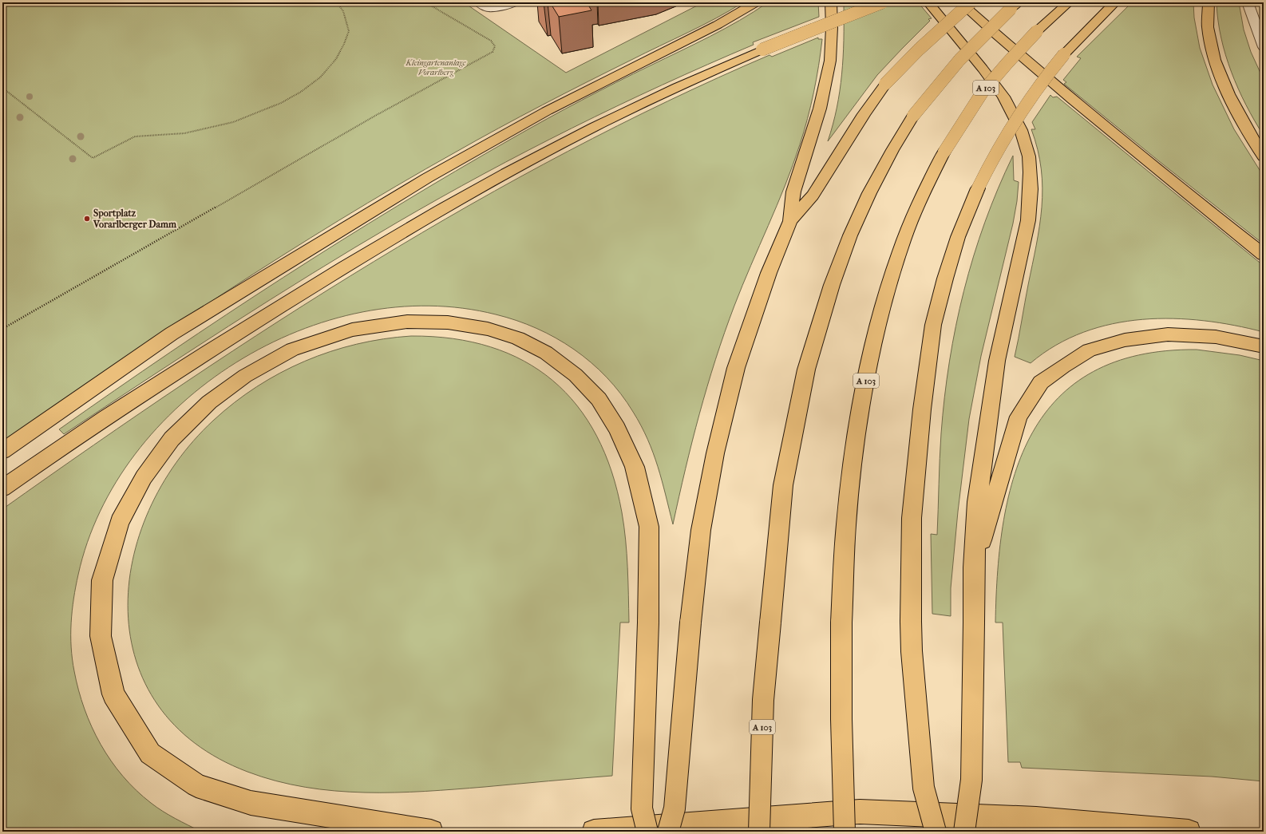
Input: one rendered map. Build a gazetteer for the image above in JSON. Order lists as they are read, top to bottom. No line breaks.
{"streets":{"highway":["A 103"]},"parks":["Kleingartenanlage Vorarlberg"],"places":["Sportplatz Vorarlberger Damm"]}
